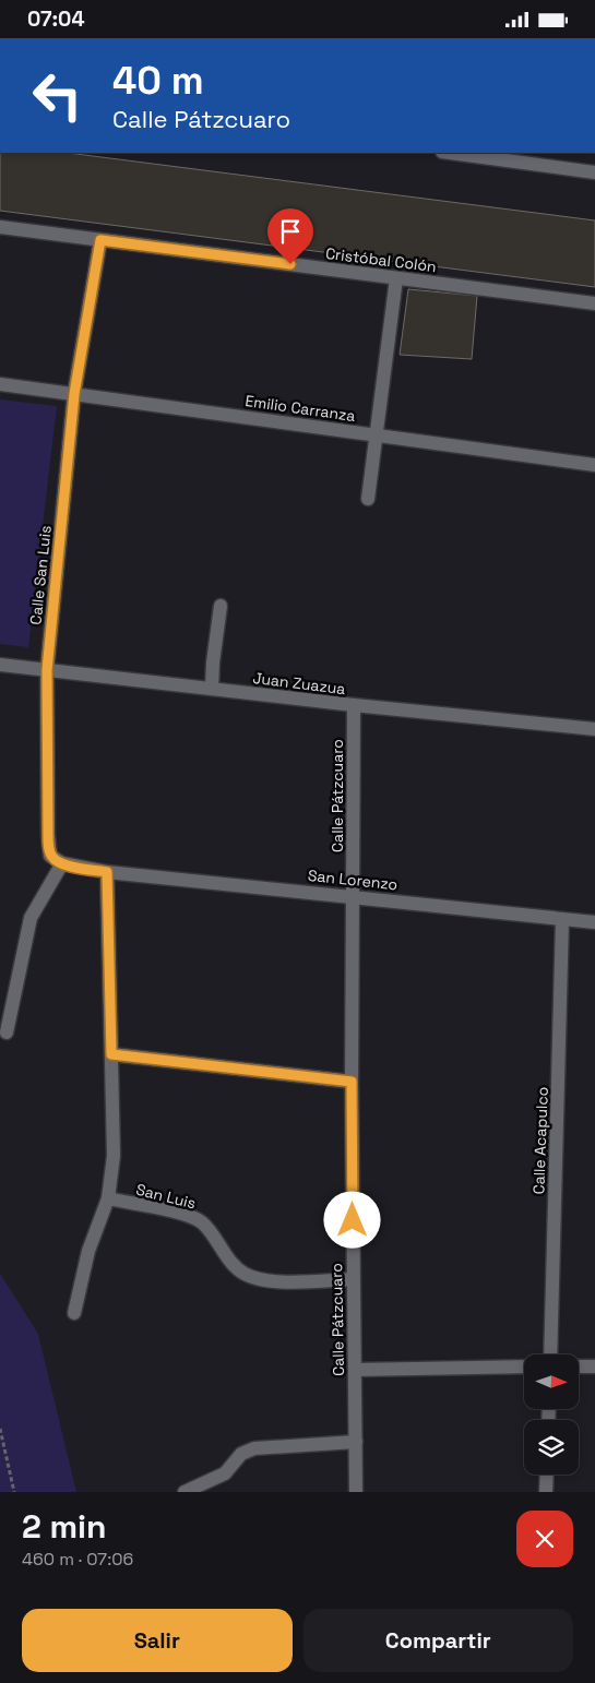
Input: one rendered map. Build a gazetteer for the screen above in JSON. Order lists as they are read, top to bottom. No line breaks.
{"streets":{"street":["Cristóbal Colón","Emilio Carranza","Calle San Luis","Juan Zuazua","Calle Pátzcuaro","San Lorenzo","Calle Acapulco","San Luis"]},"crossings":[["Cristóbal Colón","Calle San Luis"],["Emilio Carranza","Calle San Luis"],["Calle San Luis","Juan Zuazua"],["Juan Zuazua","Calle Pátzcuaro"],["Calle Pátzcuaro","San Lorenzo"],["Calle Pátzcuaro","San Luis"],["San Lorenzo","Calle Acapulco"]],"north":"right","page":{"status":"07:04","turn":["40 m","Calle Pátzcuaro"],"heading":["2 min","460 m · 07:06"],"buttons":["Salir","Compartir"]}}
